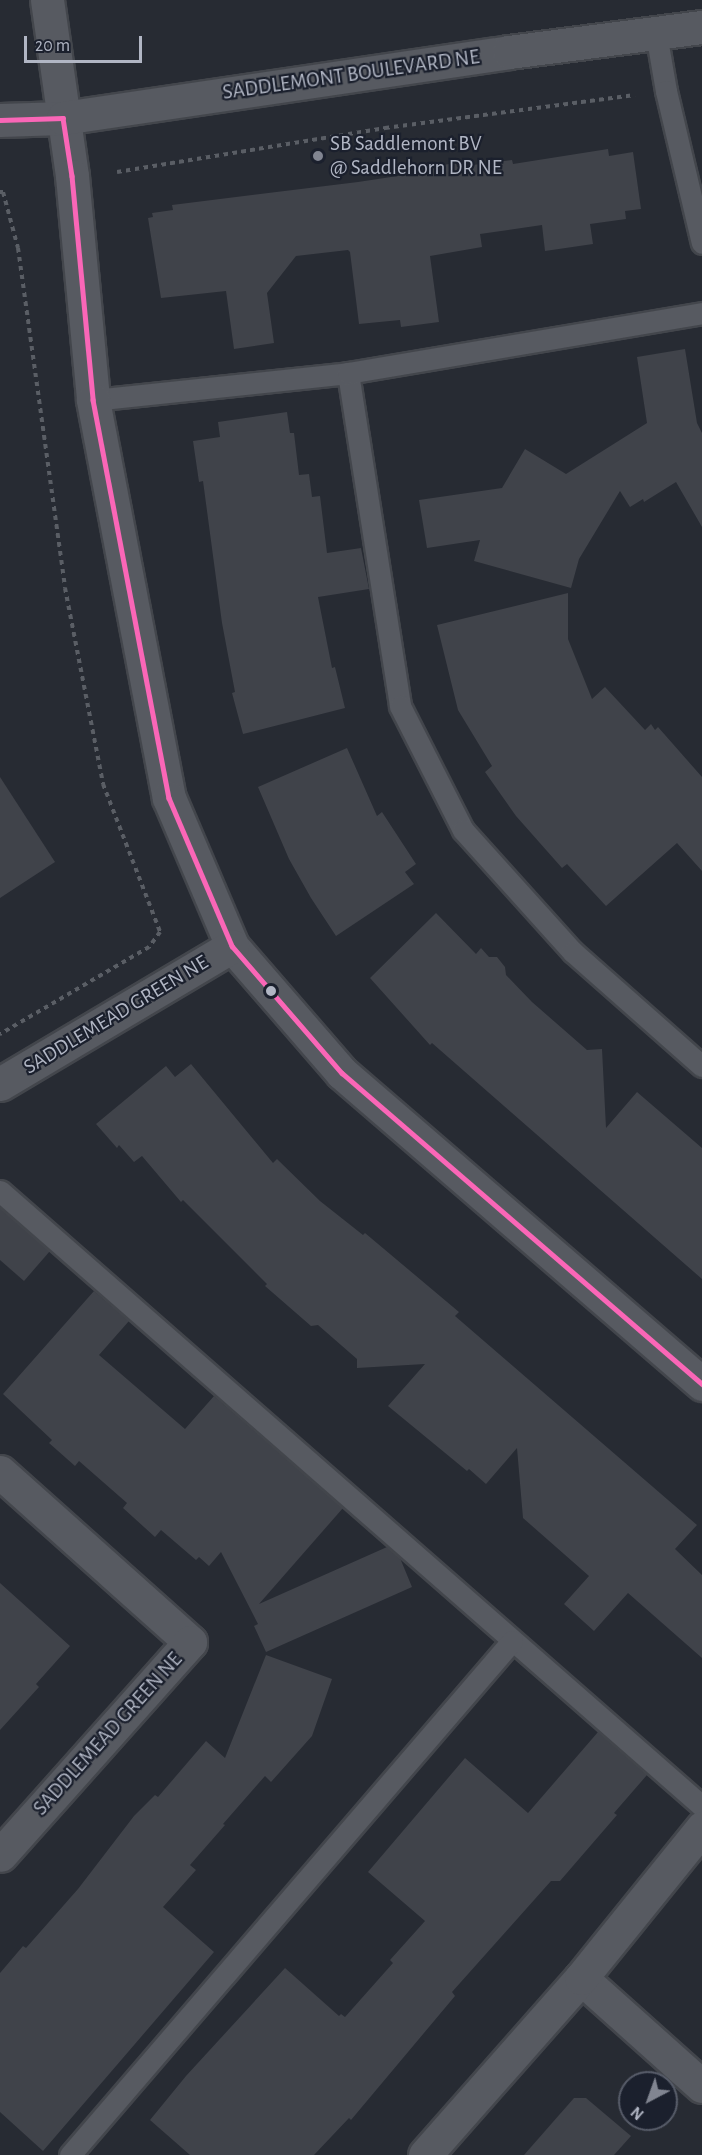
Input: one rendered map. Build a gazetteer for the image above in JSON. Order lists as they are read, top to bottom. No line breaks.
{"streets":{"street":["SADDLEMONT BOULEVARD NE","SADDLEMEAD GREEN NE"]},"places":["SB Saddlemont BV @ Saddlehorn DR NE"],"scale_bar":"20 m","north":"bottom left"}
